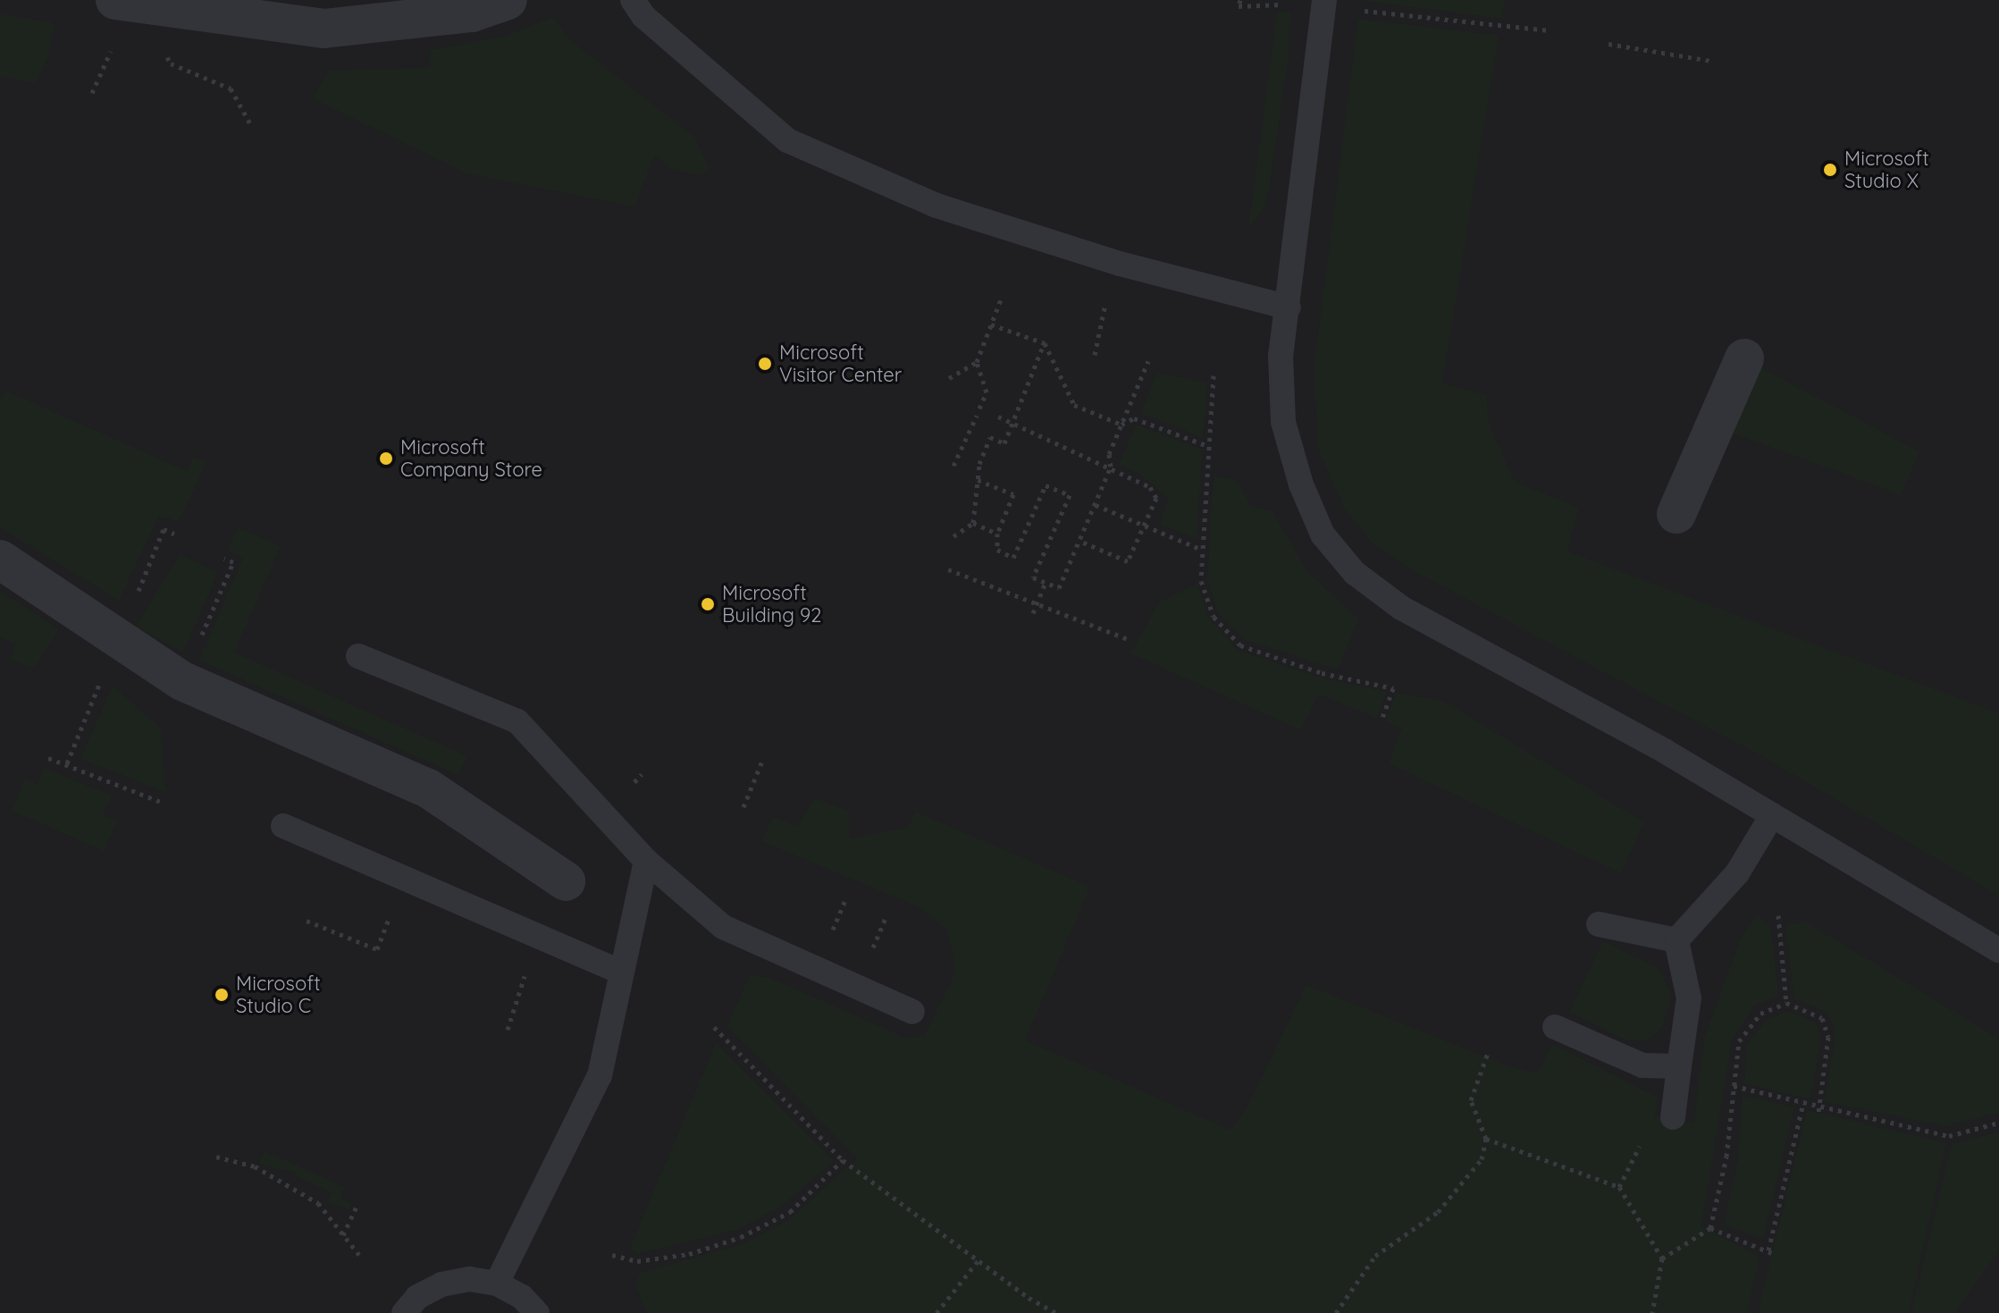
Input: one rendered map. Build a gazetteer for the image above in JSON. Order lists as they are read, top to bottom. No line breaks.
{"places":["Microsoft Studio X","Microsoft Visitor Center","Microsoft Company Store","Microsoft Building 92","Microsoft Studio C"]}
